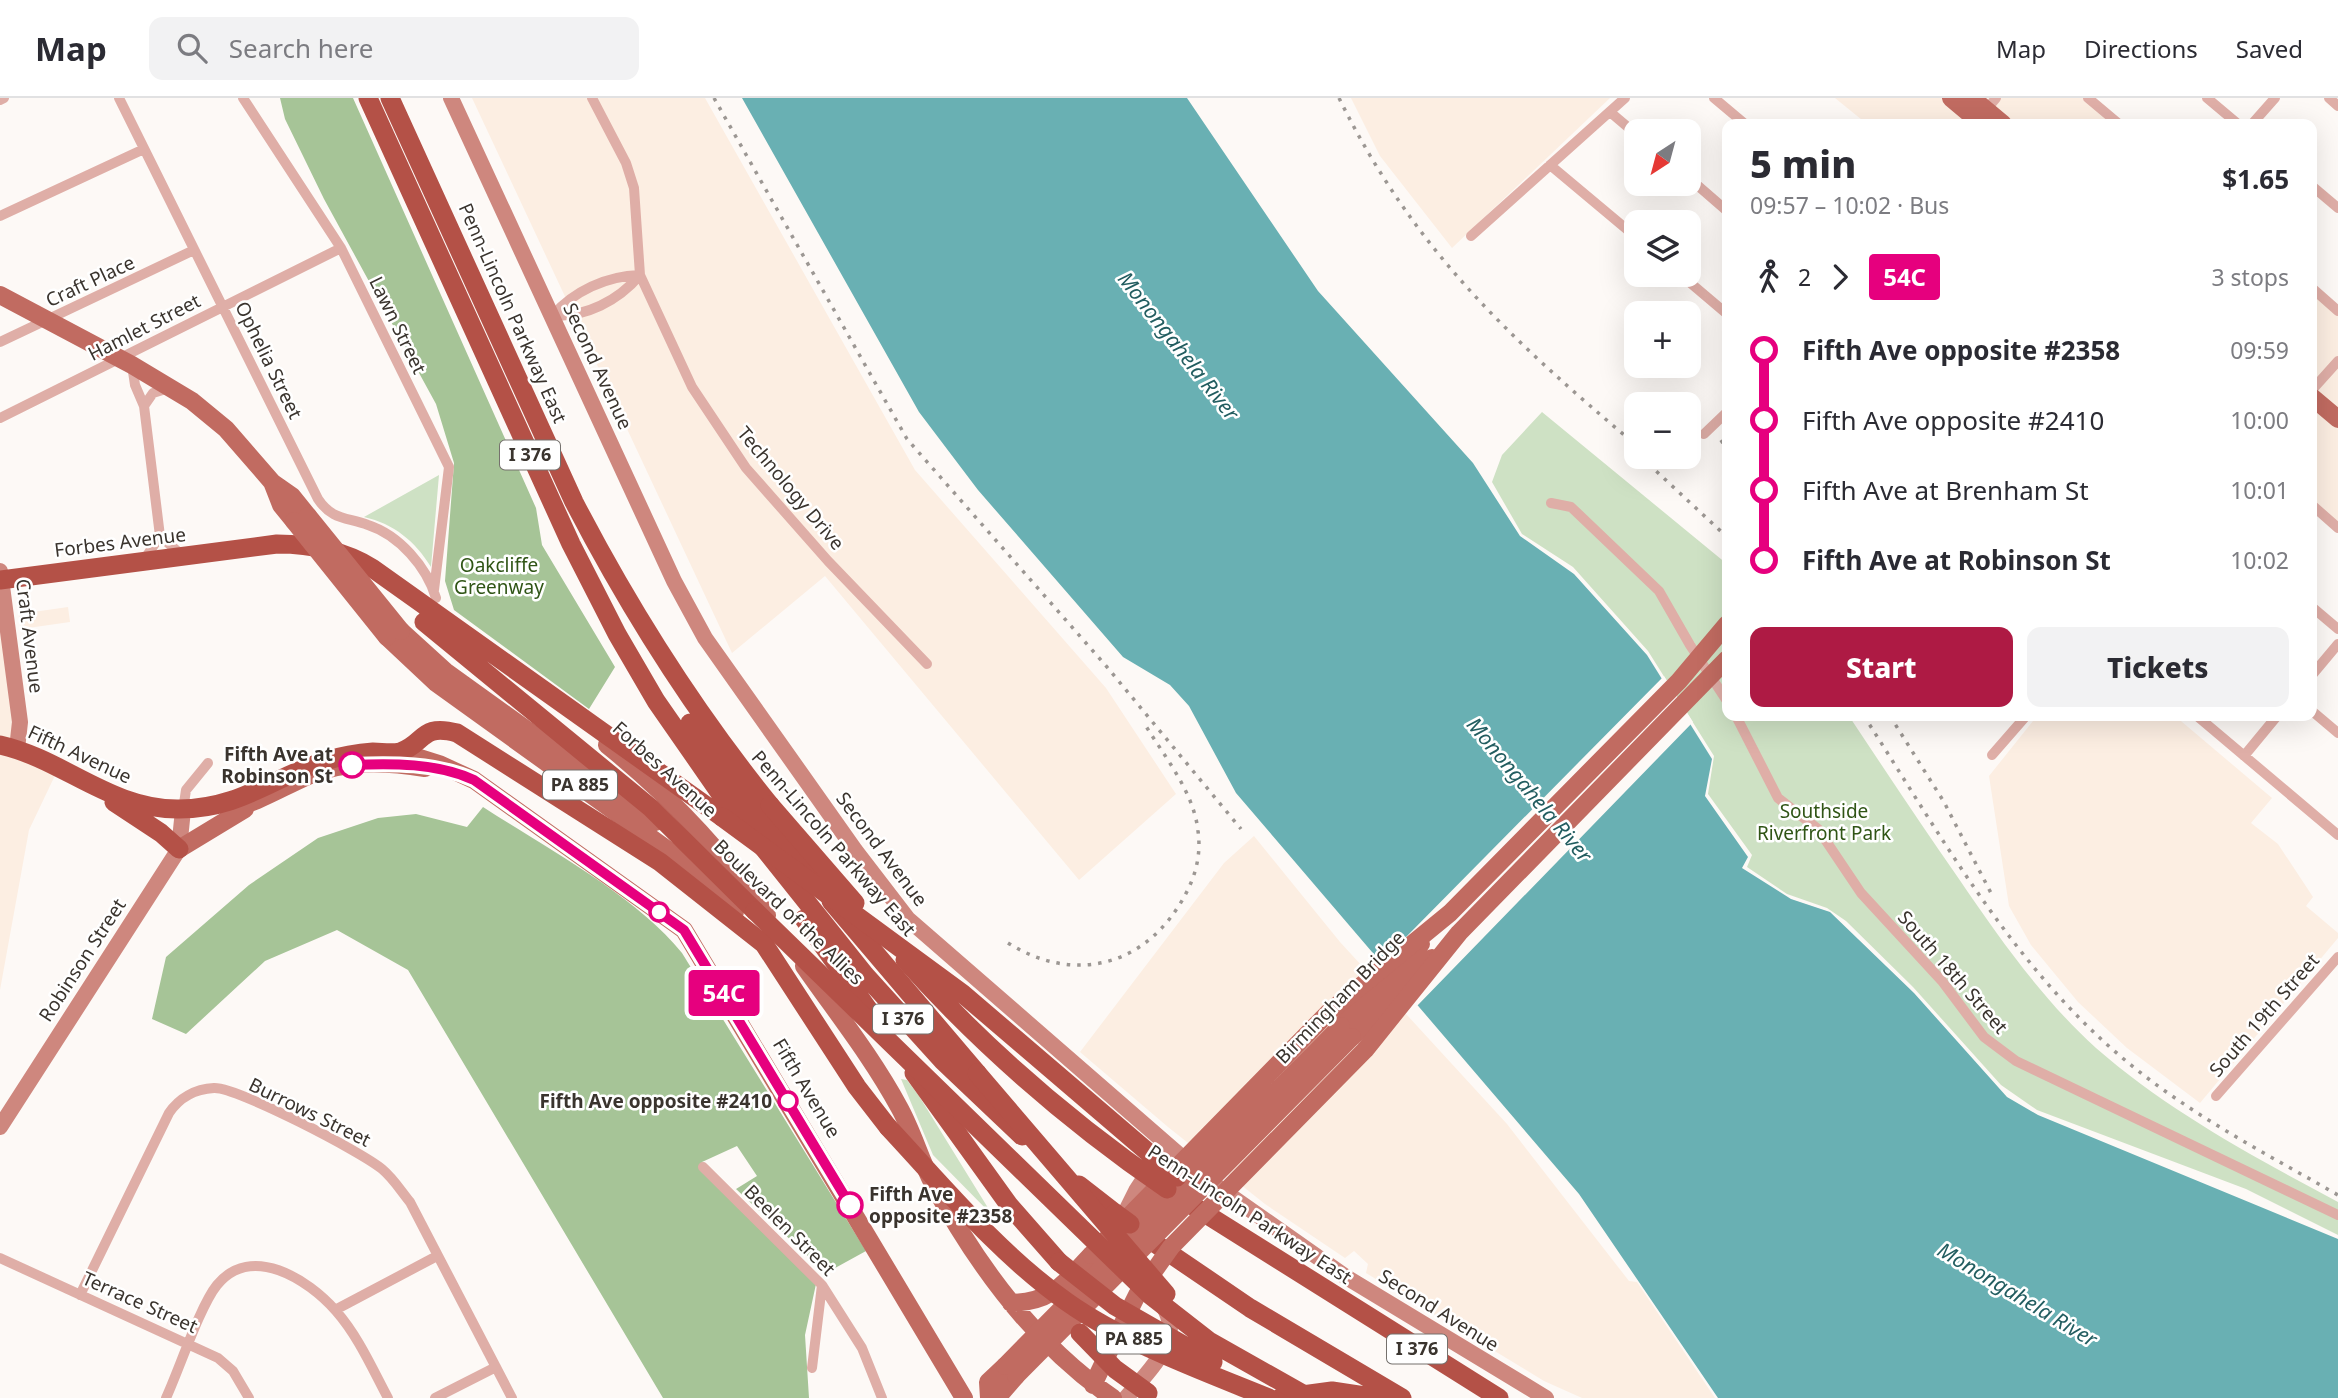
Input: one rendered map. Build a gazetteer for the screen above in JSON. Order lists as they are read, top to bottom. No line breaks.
{"streets":{"highway":["Penn-Lincoln Parkway East","I 376","Forbes Avenue","Fifth Avenue","PA 885","Boulevard of the Allies"],"main road":["Second Avenue","Craft Avenue","Robinson Street","Birmingham Bridge"],"street":["Craft Place","Lawn Street","Hamlet Street","Ophelia Street","Technology Drive","South 18th Street","South 19th Street","Burrows Street","Beelen Street","Terrace Street"]},"crossings":[["Craft Place","Ophelia Street"],["Craft Place","Boulevard of the Allies"],["Lawn Street","Hamlet Street"],["Lawn Street","Ophelia Street"],["Hamlet Street","Ophelia Street"],["Hamlet Street","Boulevard of the Allies"],["Forbes Avenue","Craft Avenue"],["Craft Avenue","Fifth Avenue"],["Fifth Avenue","Robinson Street"],["Burrows Street","Terrace Street"]],"water":["Monongahela River"],"parks":["Oakcliffe Greenway","Southside Riverfront Park"],"places":["Fifth Ave at Robinson St","Fifth Ave opposite #2410","Fifth Ave opposite #2358"],"lines":["bus line 54C"],"north":"bottom left","page":{"header":"Map","search":"Search here","nav":["Map","Directions","Saved"],"on_map":"54C","map_buttons":["+","−"],"heading":["5 min","09:57 – 10:02 · Bus","$1.65"],"legs":["2","54C","3 stops"],"list":[{"name":"Fifth Ave opposite #2358","value":"09:59"},{"name":"Fifth Ave opposite #2410","value":"10:00"},{"name":"Fifth Ave at Brenham St","value":"10:01"},{"name":"Fifth Ave at Robinson St","value":"10:02"}],"buttons":["Start","Tickets"]}}
